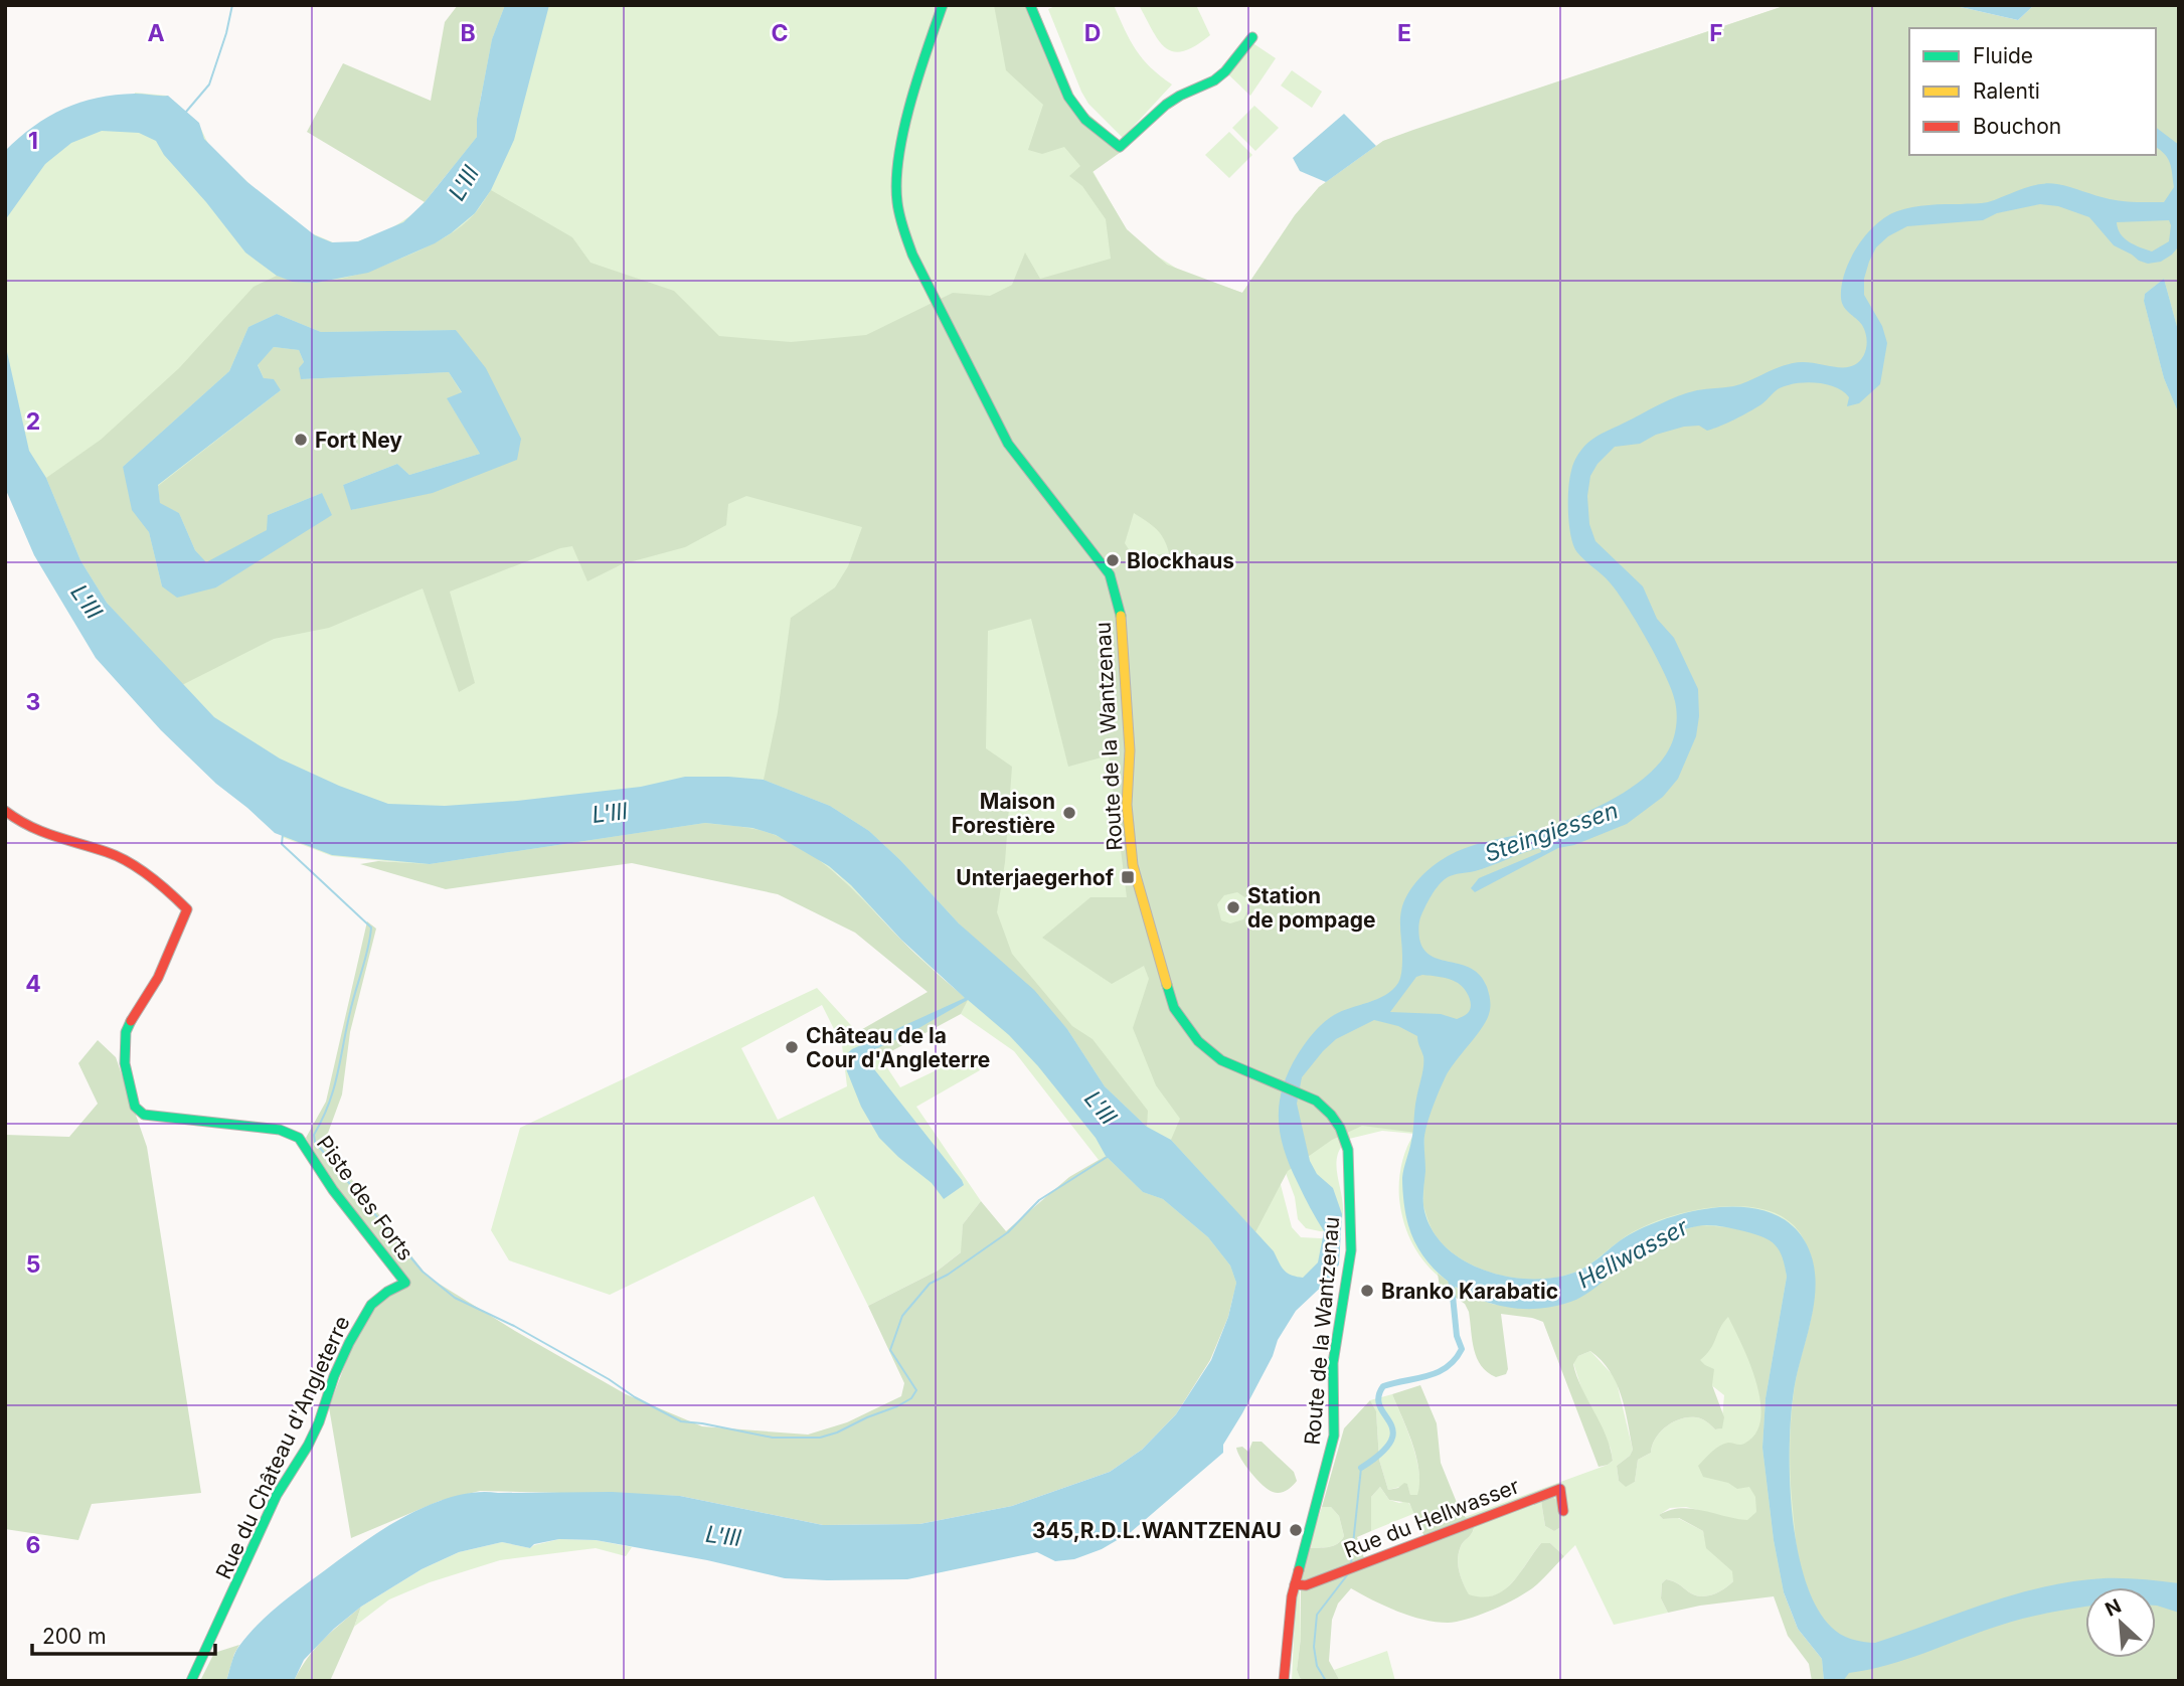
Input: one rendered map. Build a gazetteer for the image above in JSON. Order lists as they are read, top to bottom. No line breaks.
{"streets":{"street":["Route de la Wantzenau","Piste des Forts","Rue du Château d'Angleterre","Rue du Hellwasser"]},"crossings":[["Route de la Wantzenau","Rue du Hellwasser"],["Piste des Forts","Rue du Château d'Angleterre"]],"water":["L'Ill","Steingiessen","Hellwasser"],"places":{"other":["Fort Ney","Blockhaus","Maison Forestière","Station de pompage","Château de la Cour d'Angleterre","Branko Karabatic","345,R.D.L.WANTZENAU"],"transit":["Unterjaegerhof"]},"legend":["Fluide","Ralenti","Bouchon"],"scale_bar":"200 m","north":"top left","grid":{"columns":["A","B","C","D","E","F"],"rows":["1","2","3","4","5","6"]}}
